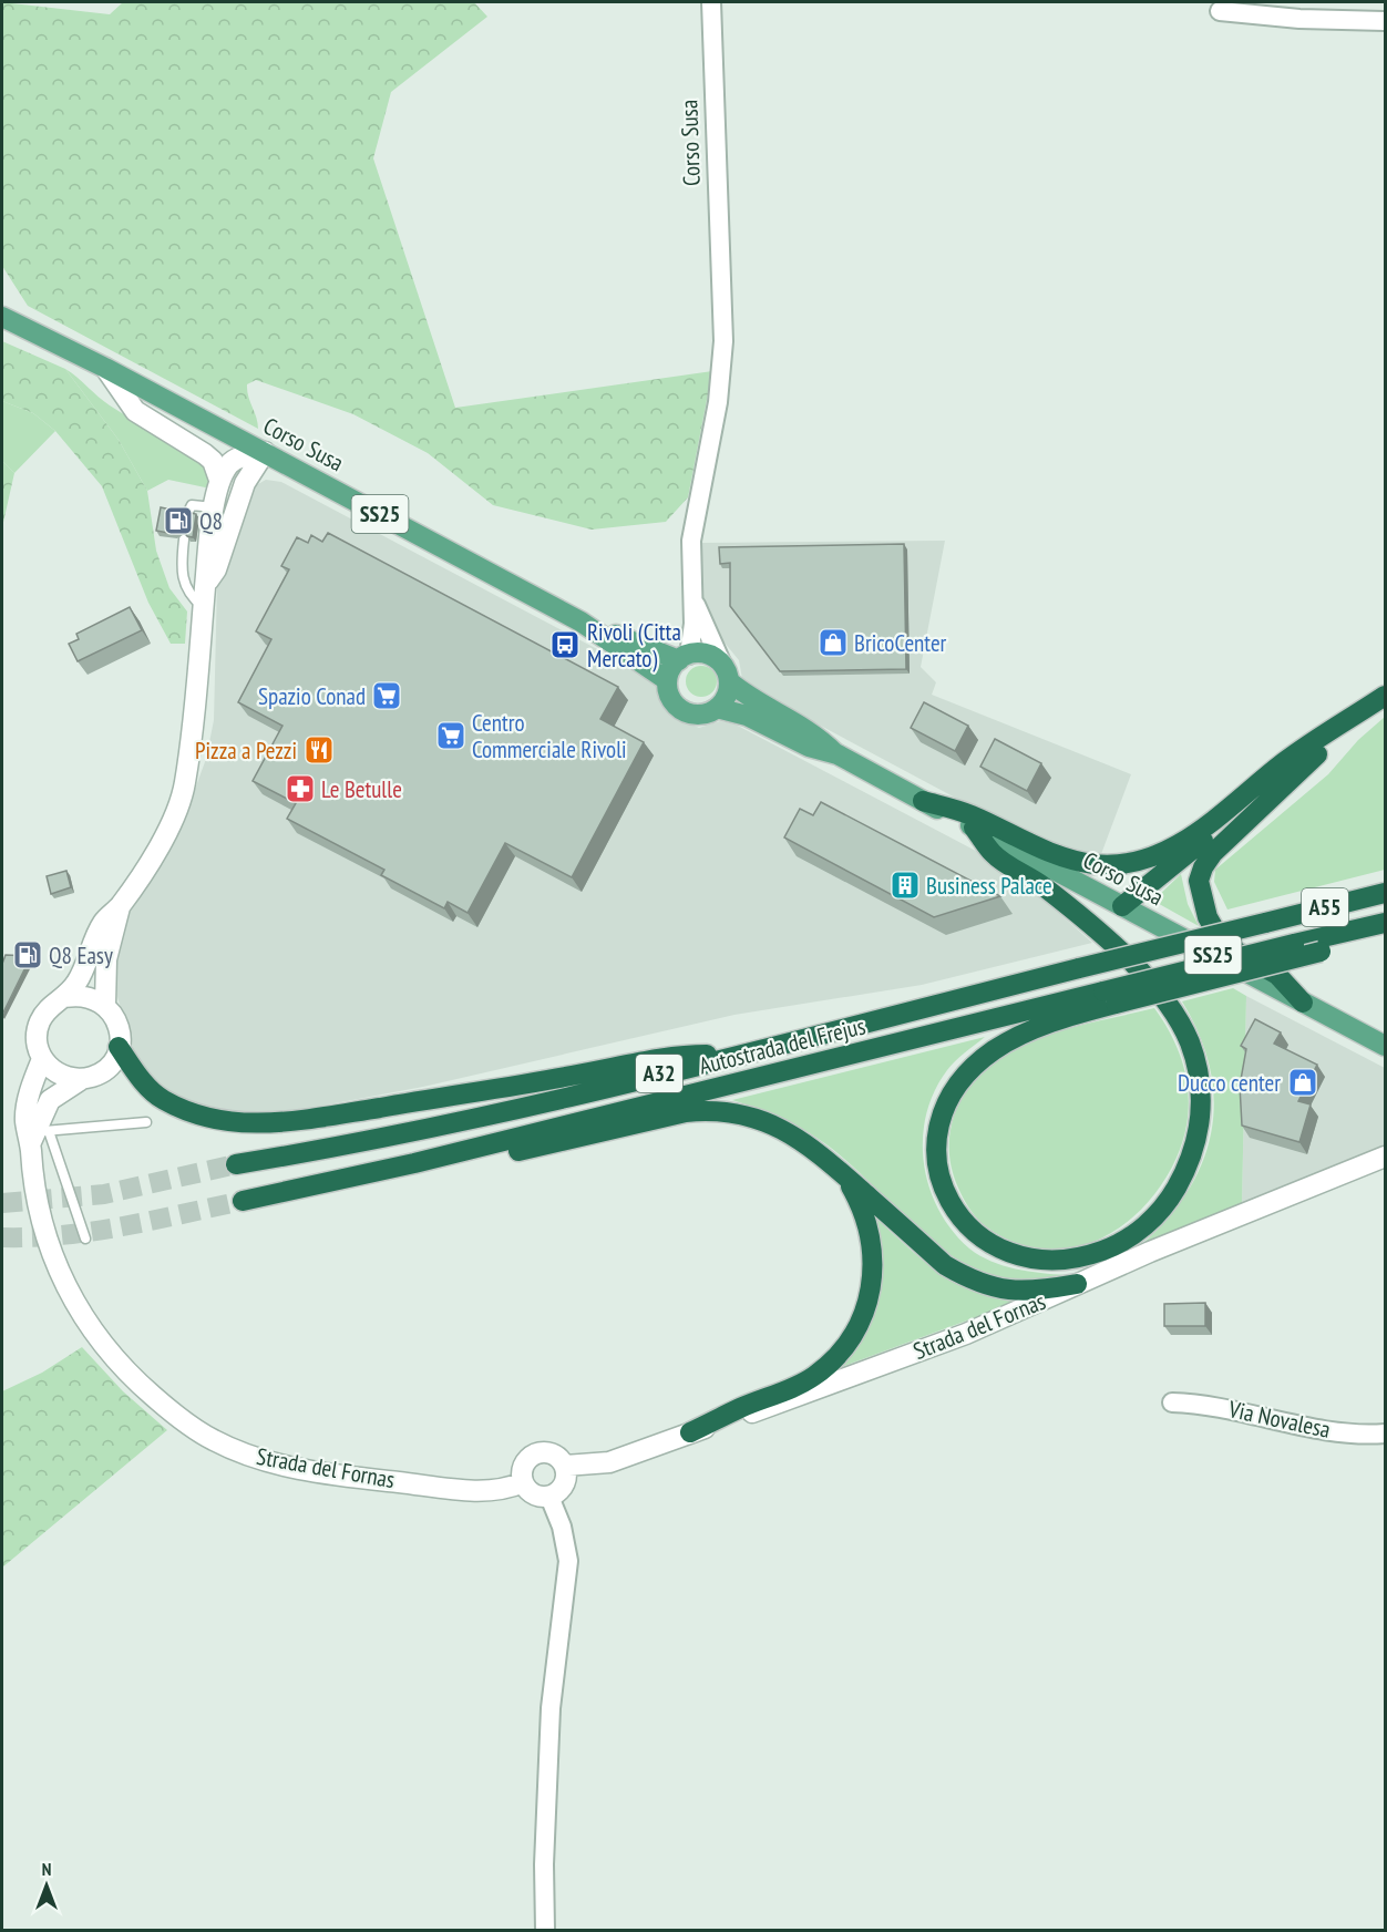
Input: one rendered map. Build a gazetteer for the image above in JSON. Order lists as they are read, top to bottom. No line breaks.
{"streets":{"highway":["A55","Autostrada del Frejus","A32"],"main road":["Corso Susa","SS25"],"street":["Strada del Fornas","Via Novalesa"]},"crossings":[["Corso Susa","SS25"],["A55","Autostrada del Frejus"]],"places":{"fuel station":["Q8","Q8 Easy"],"shop":["BricoCenter","Ducco center"],"bus stop":["Rivoli (Citta Mercato)"],"supermarket":["Spazio Conad","Centro Commerciale Rivoli"],"restaurant":["Pizza a Pezzi"],"pharmacy":["Le Betulle"],"building":["Business Palace"]},"north":"top"}
